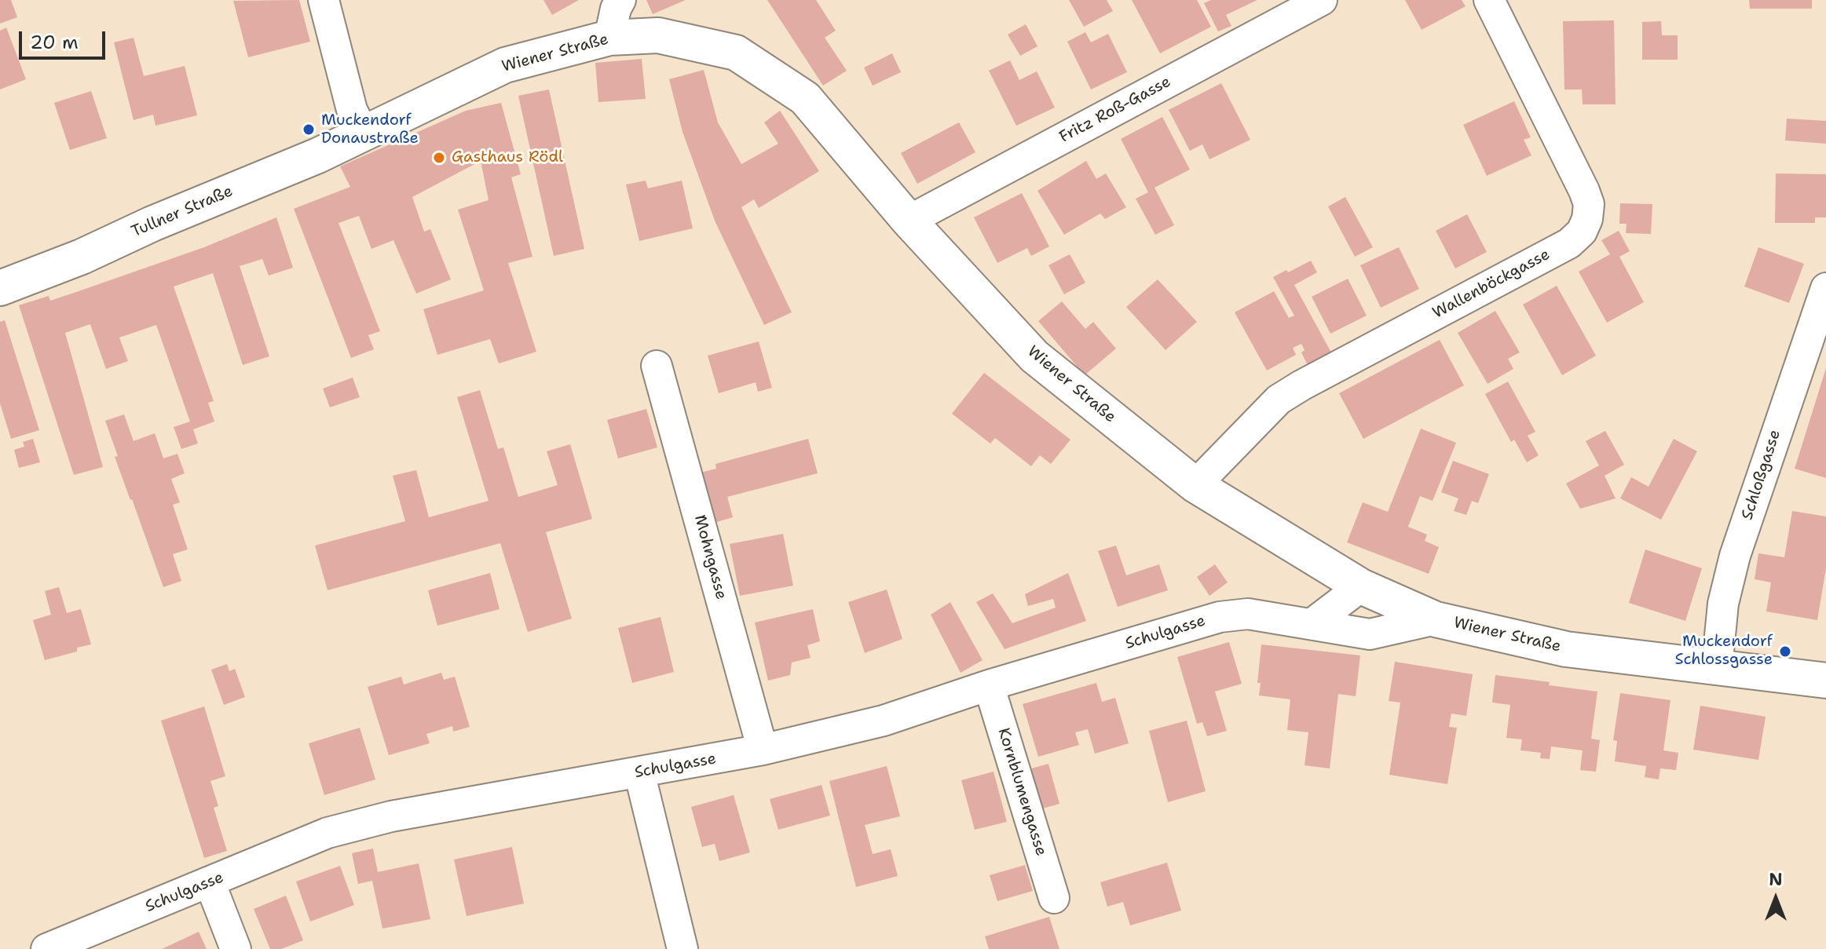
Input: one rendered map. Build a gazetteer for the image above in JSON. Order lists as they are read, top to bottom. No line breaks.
{"streets":{"main road":["Wiener Straße","Tullner Straße"],"street":["Fritz Roß-Gasse","Wallenböckgasse","Schloßgasse","Mohngasse","Schulgasse","Kornblumengasse"]},"crossings":[["Wiener Straße","Fritz Roß-Gasse"],["Wiener Straße","Tullner Straße"],["Wiener Straße","Wallenböckgasse"],["Wiener Straße","Schloßgasse"],["Wiener Straße","Schulgasse"],["Mohngasse","Schulgasse"],["Schulgasse","Kornblumengasse"]],"places":["Muckendorf Donaustraße","Gasthaus Rödl","Muckendorf Schlossgasse"],"scale_bar":"20 m","north":"top"}
